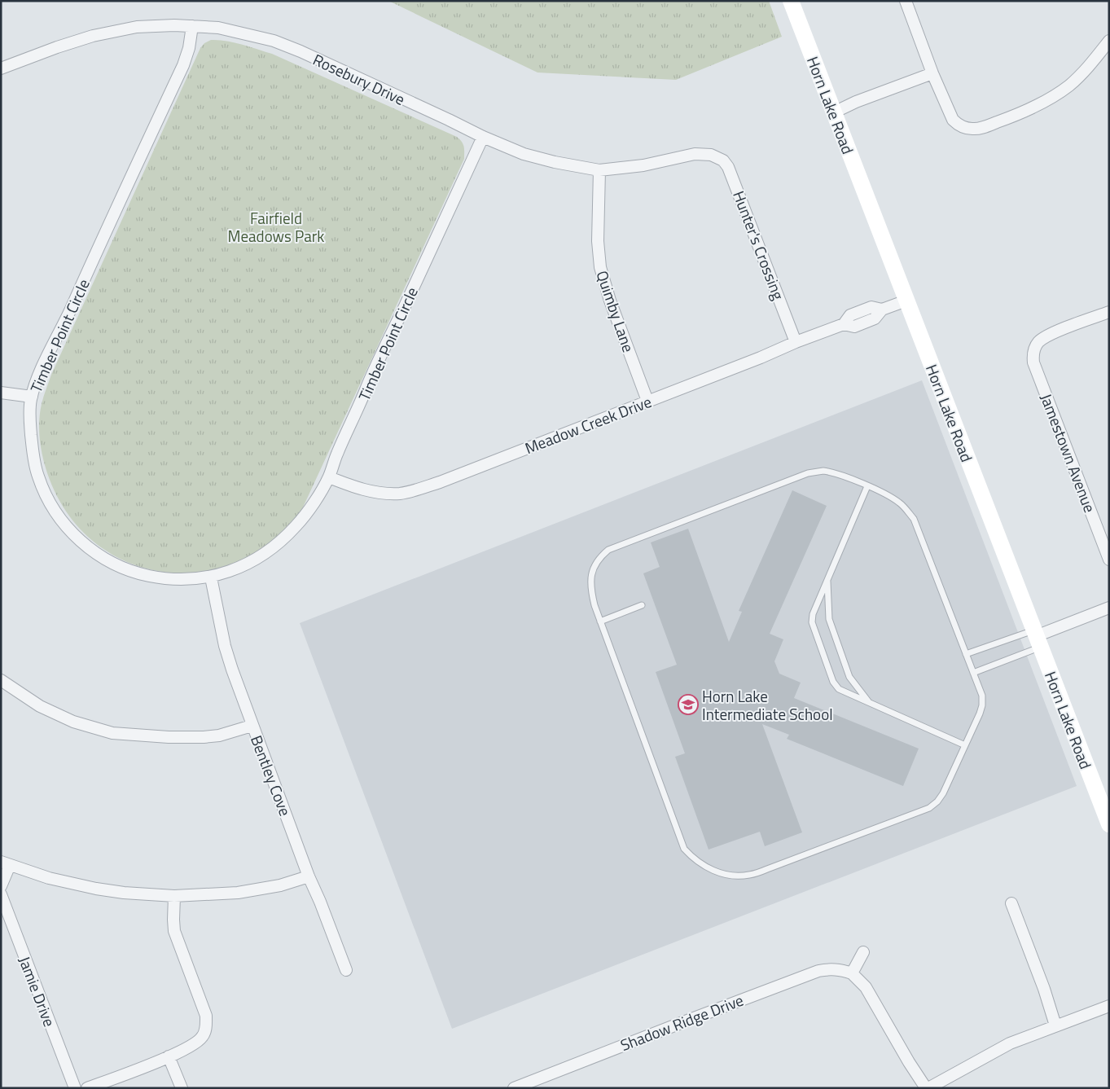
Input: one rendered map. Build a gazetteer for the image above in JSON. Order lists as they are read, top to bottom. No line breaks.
{"streets":{"main road":["Horn Lake Road"],"street":["Rosebury Drive","Hunter's Crossing","Quimby Lane","Timber Point Circle","Meadow Creek Drive","Jamestown Avenue","Bentley Cove","Jamie Drive","Shadow Ridge Drive"]},"crossings":[["Rosebury Drive","Hunter's Crossing"],["Rosebury Drive","Quimby Lane"],["Rosebury Drive","Timber Point Circle"],["Horn Lake Road","Meadow Creek Drive"],["Hunter's Crossing","Meadow Creek Drive"],["Quimby Lane","Meadow Creek Drive"],["Timber Point Circle","Meadow Creek Drive"],["Timber Point Circle","Bentley Cove"]],"parks":["Fairfield Meadows Park"],"places":{"school or university":["Horn Lake Intermediate School"]}}
